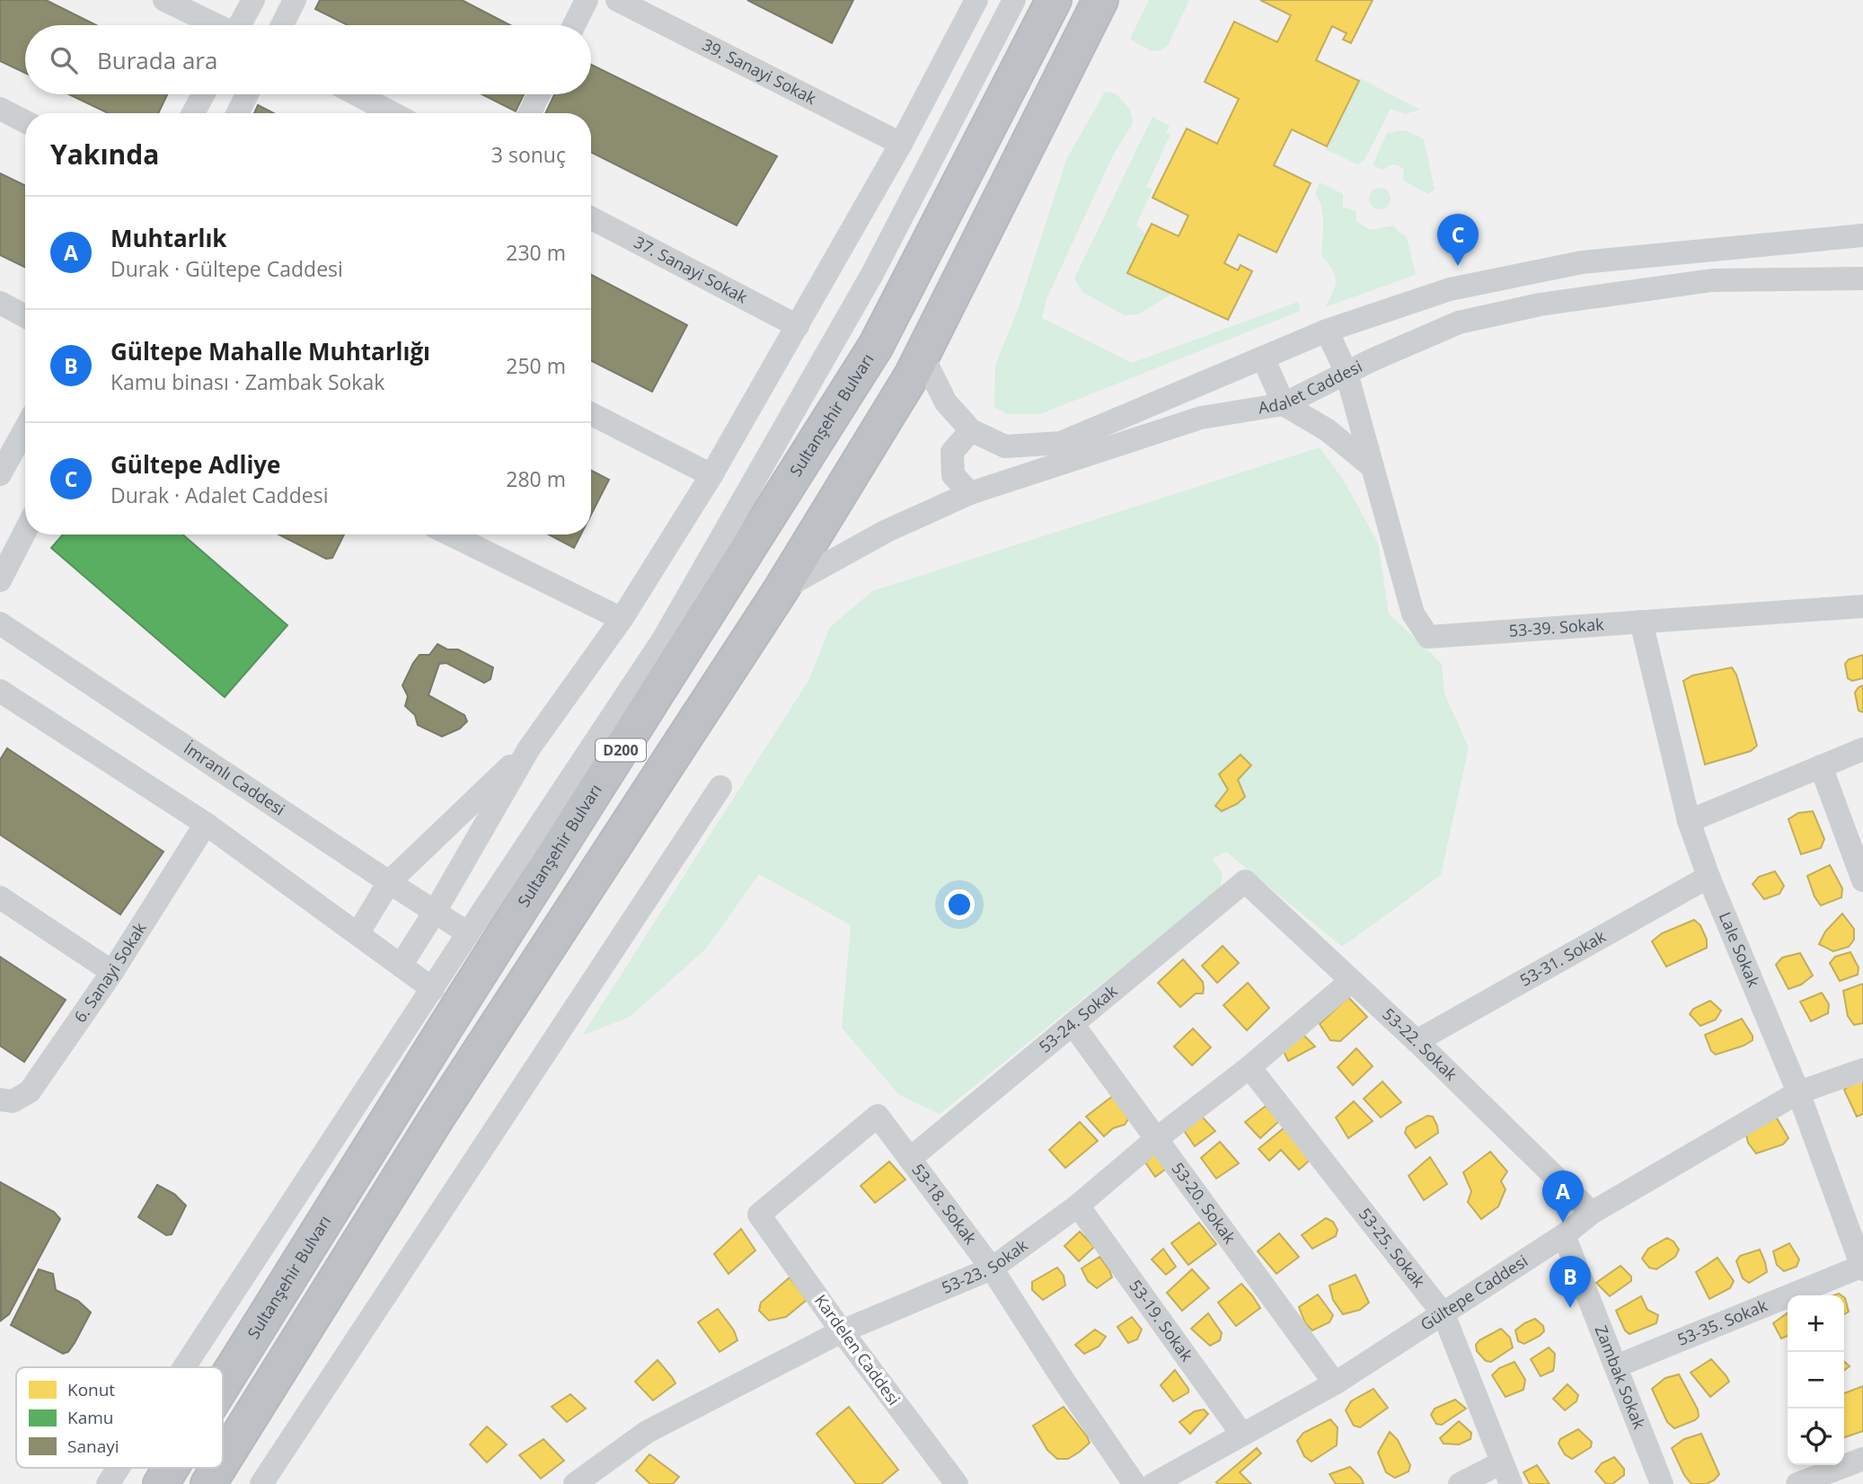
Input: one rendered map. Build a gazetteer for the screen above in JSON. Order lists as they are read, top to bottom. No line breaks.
{"streets":{"highway":["Sultanşehir Bulvarı","D200"],"street":["39. Sanayi Sokak","37. Sanayi Sokak","Adalet Caddesi","53-39. Sokak","İmranlı Caddesi","Lale Sokak","53-31. Sokak","6. Sanayi Sokak","53-24. Sokak","53-22. Sokak","53-18. Sokak","53-20. Sokak","53-25. Sokak","53-23. Sokak","Gültepe Caddesi","53-19. Sokak","53-35. Sokak","Kardelen Caddesi","Zambak Sokak"]},"crossings":[["Adalet Caddesi","53-39. Sokak"],["Adalet Caddesi","D200"],["53-39. Sokak","Lale Sokak"],["Lale Sokak","53-31. Sokak"],["Lale Sokak","Gültepe Caddesi"],["Lale Sokak","53-35. Sokak"],["53-31. Sokak","53-22. Sokak"],["53-24. Sokak","53-22. Sokak"],["53-24. Sokak","53-18. Sokak"],["53-24. Sokak","53-20. Sokak"],["53-22. Sokak","53-23. Sokak"],["53-22. Sokak","Gültepe Caddesi"],["53-18. Sokak","53-23. Sokak"],["53-18. Sokak","Kardelen Caddesi"],["53-20. Sokak","53-23. Sokak"],["53-20. Sokak","Gültepe Caddesi"],["53-25. Sokak","53-23. Sokak"],["53-25. Sokak","Gültepe Caddesi"],["53-23. Sokak","53-19. Sokak"],["53-23. Sokak","Kardelen Caddesi"],["Gültepe Caddesi","53-19. Sokak"],["Gültepe Caddesi","Zambak Sokak"],["53-35. Sokak","Zambak Sokak"]],"legend":["Konut","Kamu","Sanayi"],"page":{"search":"Burada ara","heading":["Yakında","3 sonuç"],"list":[{"mark":"A","name":"Muhtarlık","note":"Durak · Gültepe Caddesi","value":"230 m"},{"mark":"B","name":"Gültepe Mahalle Muhtarlığı","note":"Kamu binası · Zambak Sokak","value":"250 m"},{"mark":"C","name":"Gültepe Adliye","note":"Durak · Adalet Caddesi","value":"280 m"}],"pins":["C","A","B"],"map_buttons":["+","−"]}}
